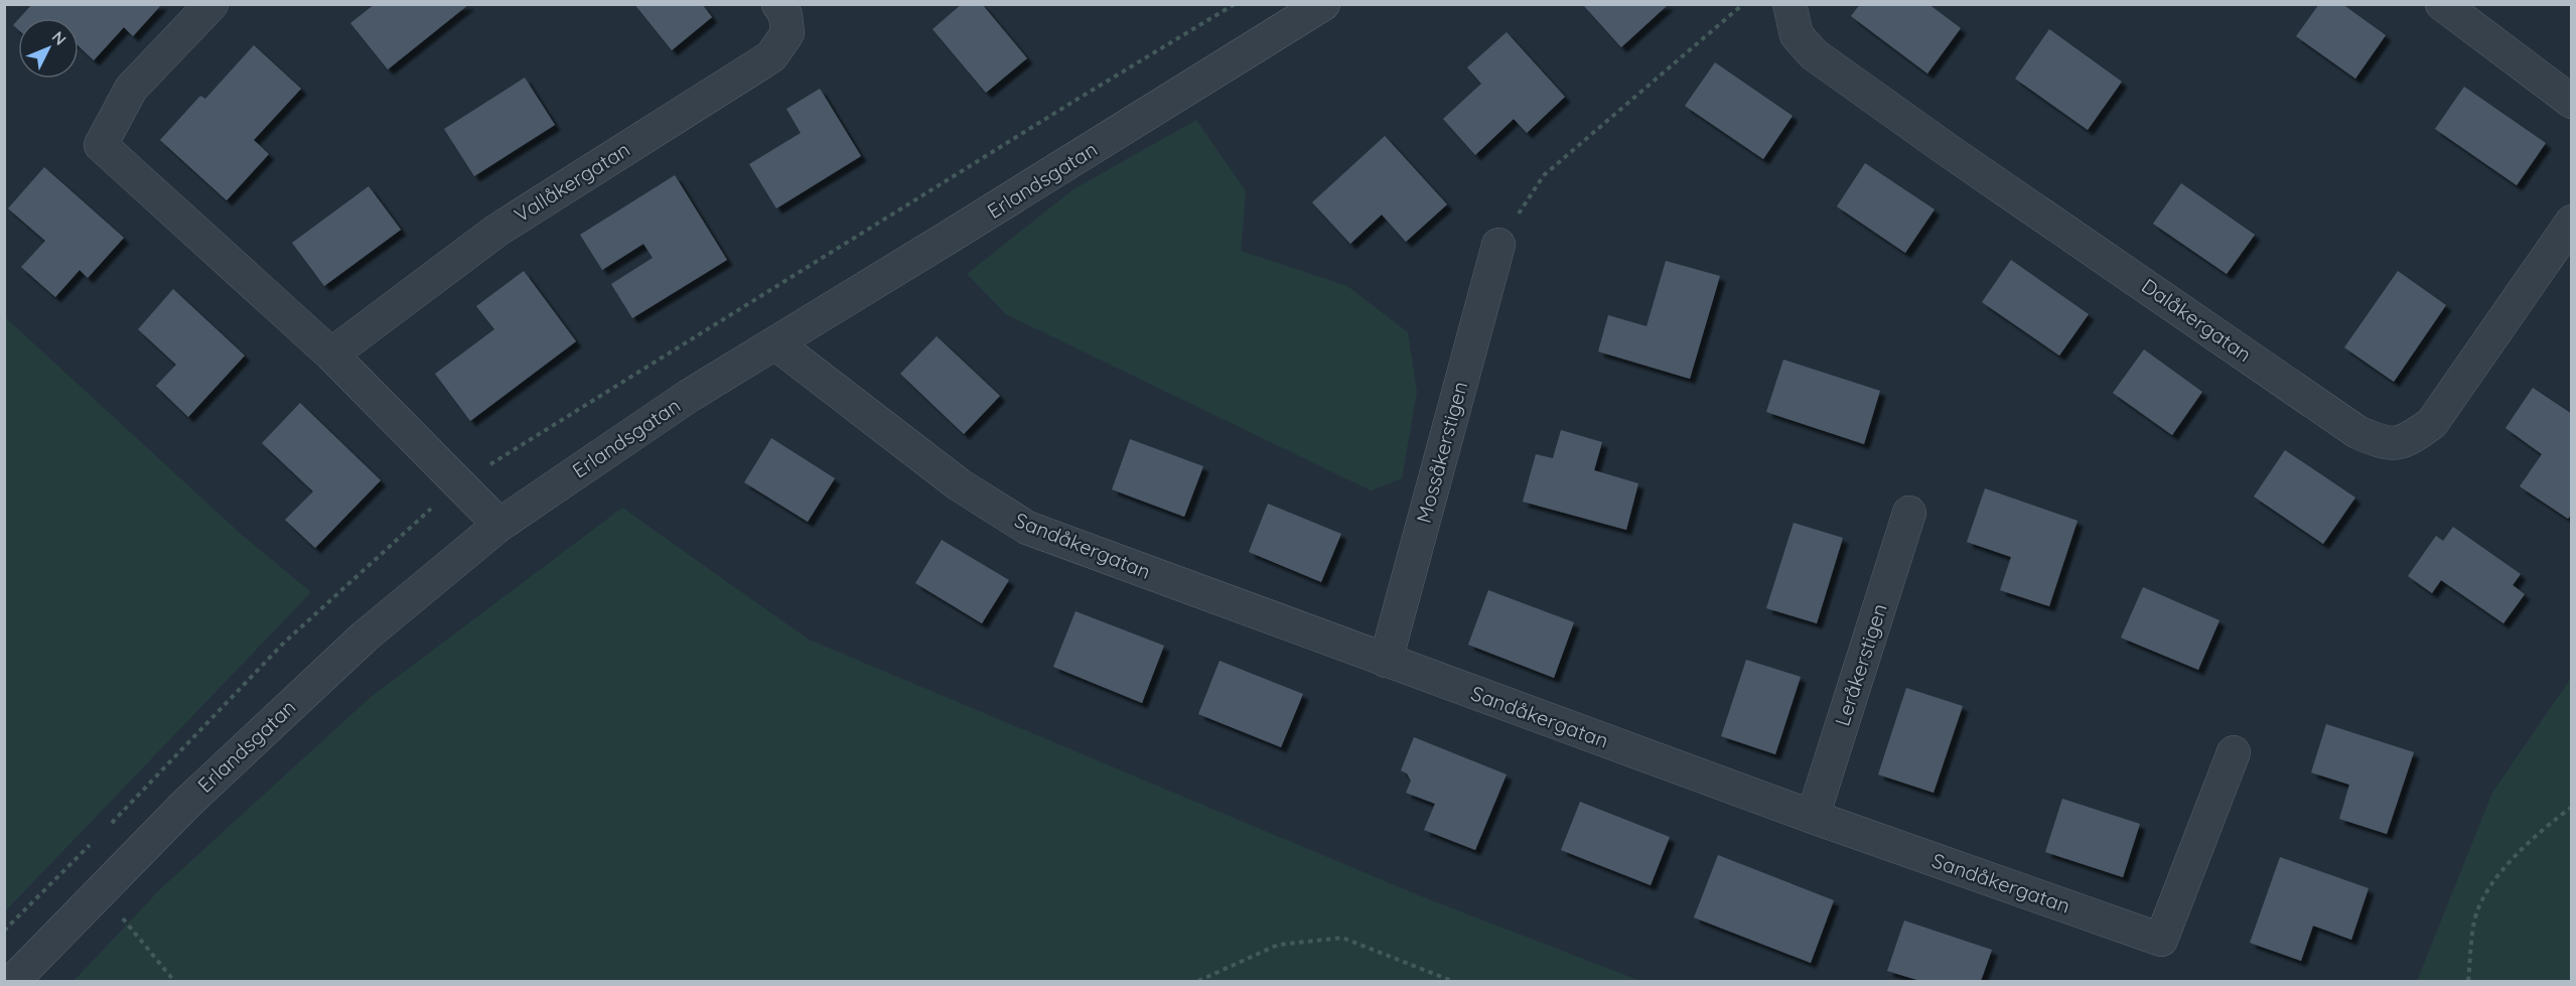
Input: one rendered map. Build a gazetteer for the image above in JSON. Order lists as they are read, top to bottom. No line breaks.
{"streets":{"street":["Erlandsgatan","Vallåkergatan","Dalåkergatan","Mossåkerstigen","Sandåkergatan","Leråkerstigen"]},"crossings":[["Erlandsgatan","Sandåkergatan"],["Mossåkerstigen","Sandåkergatan"],["Sandåkergatan","Leråkerstigen"]],"north":"top right"}
